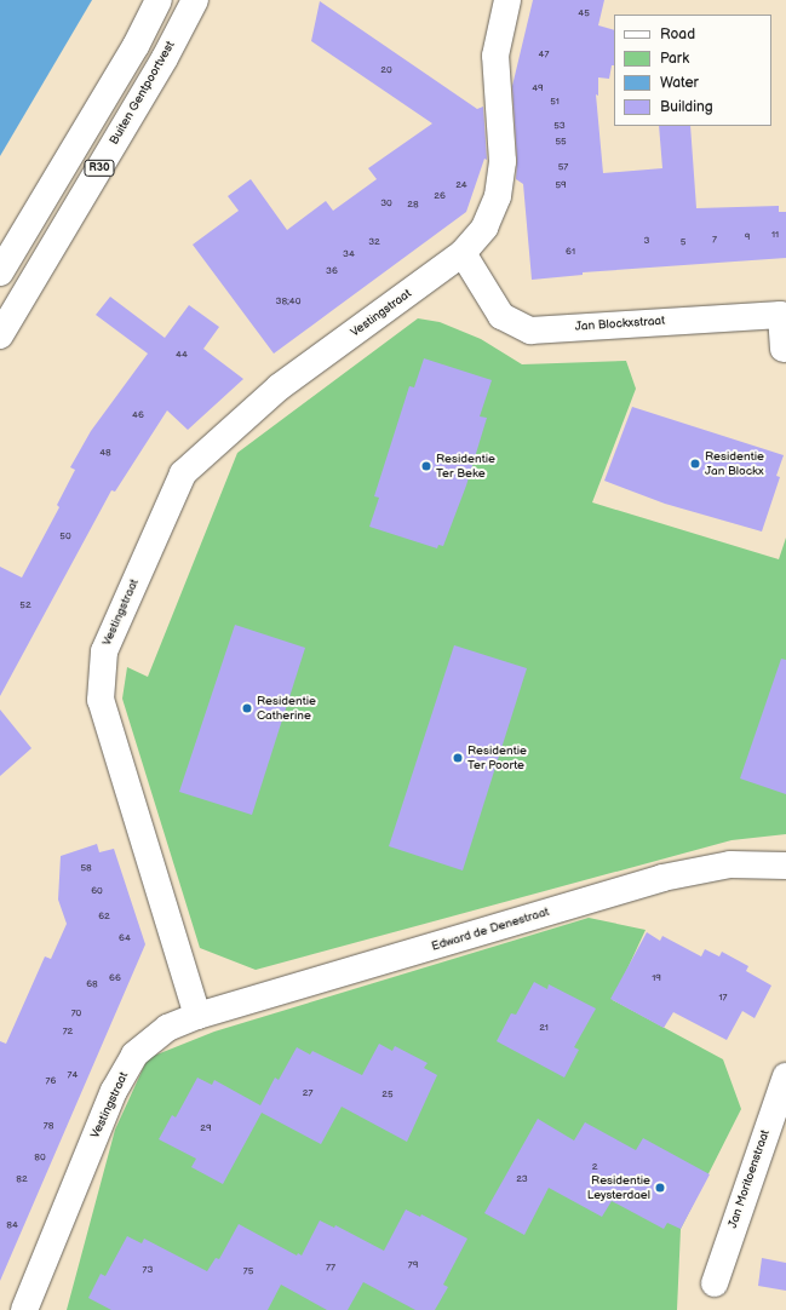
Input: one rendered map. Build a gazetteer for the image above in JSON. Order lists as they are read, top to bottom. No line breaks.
{"streets":{"street":["Buiten Gentpoortvest","R30","Vestingstraat","Jan Blockxstraat","Edward de Denestraat","Jan Moritoenstraat"]},"crossings":[["Vestingstraat","Jan Blockxstraat"],["Vestingstraat","Edward de Denestraat"]],"places":["Residentie Jan Blockx","Residentie Ter Beke","Residentie Catherine","Residentie Ter Poorte","Residentie Leysterdael"],"house_numbers":["45","47","20","49","51","53","55","57","24","59","26","30","28","11","9","7","3","32","5","61","34","36","38;40","44","46","48","50","52","58","60","62","64","66","19","68","17","70","21","72","74","76","27","25","78","29","80","2","82","23","84","79","77","73","75"],"legend":["Road","Park","Water","Building"]}
